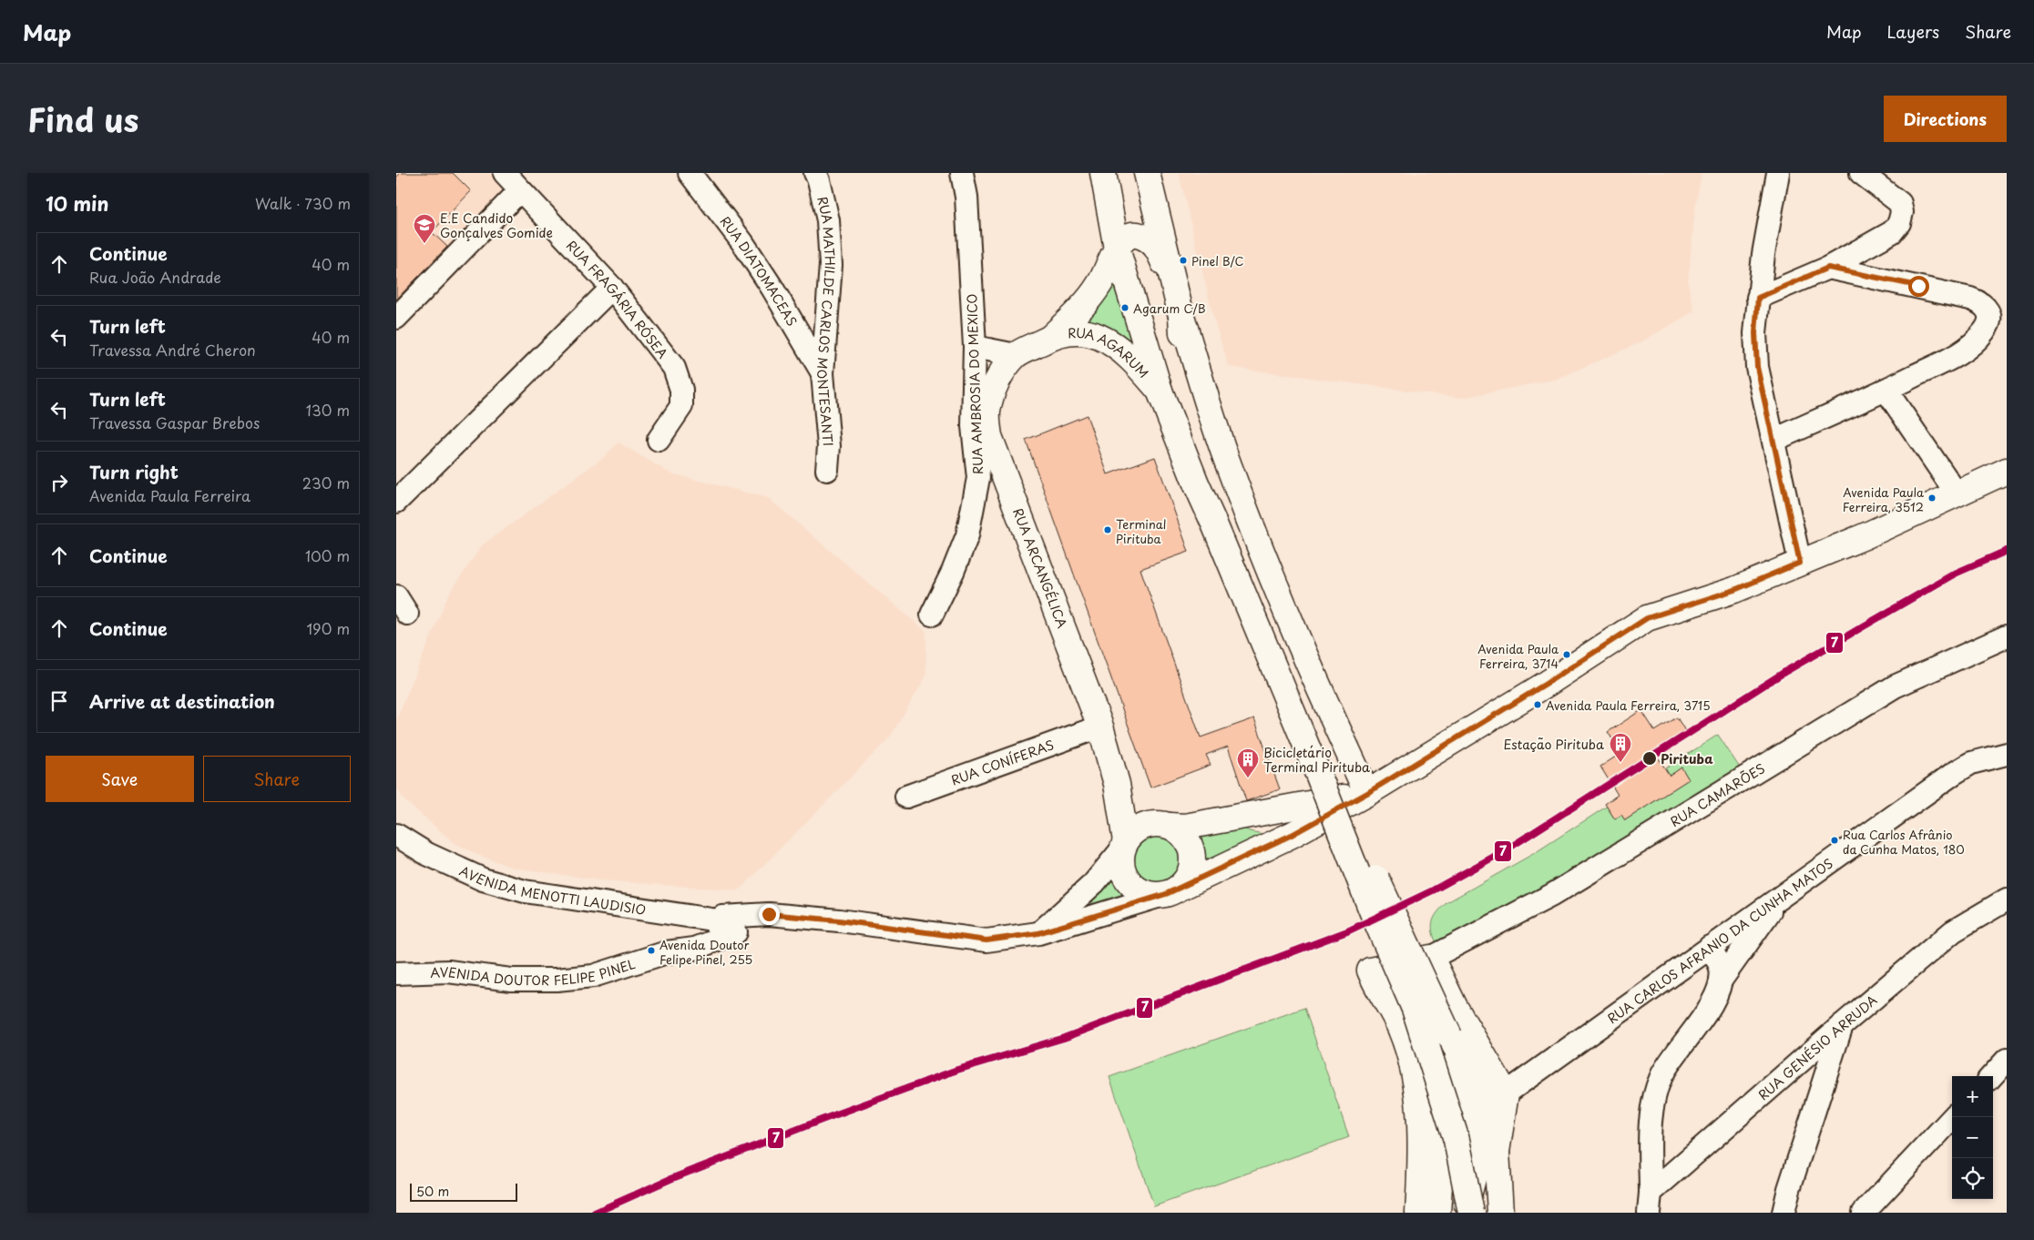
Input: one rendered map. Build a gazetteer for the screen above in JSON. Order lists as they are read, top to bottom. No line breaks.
{"streets":{"main road":["RUA AGARUM","RUA ARCANGÉLICA","AVENIDA DOUTOR FELIPE PINEL"],"street":["RUA DIATOMACEAS","RUA FRAGÁRIA RÓSEA","RUA MATHILDE CARLOS MONTESANTI","RUA AMBROSIA DO MEXICO","RUA CONÍFERAS","RUA CAMARÕES","AVENIDA MENOTTI LAUDISIO","RUA CARLOS AFRANIO DA CUNHA MATOS","RUA GENÉSIO ARRUDA"]},"crossings":[["RUA DIATOMACEAS","RUA MATHILDE CARLOS MONTESANTI"],["RUA AGARUM","RUA ARCANGÉLICA"],["RUA ARCANGÉLICA","RUA CONÍFERAS"],["RUA ARCANGÉLICA","AVENIDA DOUTOR FELIPE PINEL"],["AVENIDA MENOTTI LAUDISIO","AVENIDA DOUTOR FELIPE PINEL"]],"places":{"school or university":["E.E Candido Gonçalves Gomide"],"other":["Pinel B/C","Agarum C/B","Avenida Paula Ferreira, 3512","Terminal Pirituba","Avenida Paula Ferreira, 3714","Avenida Paula Ferreira, 3715","Pirituba","Rua Carlos Afrânio da Cunha Matos, 180","Avenida Doutor Felipe Pinel, 255"],"building":["Estação Pirituba","Bicicletário Terminal Pirituba"]},"lines":["transit line 7"],"scale_bar":"50 m","page":{"header":"Map","nav":["Map","Layers","Share"],"title":"Find us","buttons":["Directions",["Save","Share"]],"heading":["10 min","Walk · 730 m"],"list":[["Continue","Rua João Andrade","40 m"],["Turn left","Travessa André Cheron","40 m"],["Turn left","Travessa Gaspar Brebos","130 m"],["Turn right","Avenida Paula Ferreira","230 m"],["Continue","100 m"],["Continue","190 m"],"Arrive at destination"],"map_buttons":["+","−"],"scale":"50 m"}}
